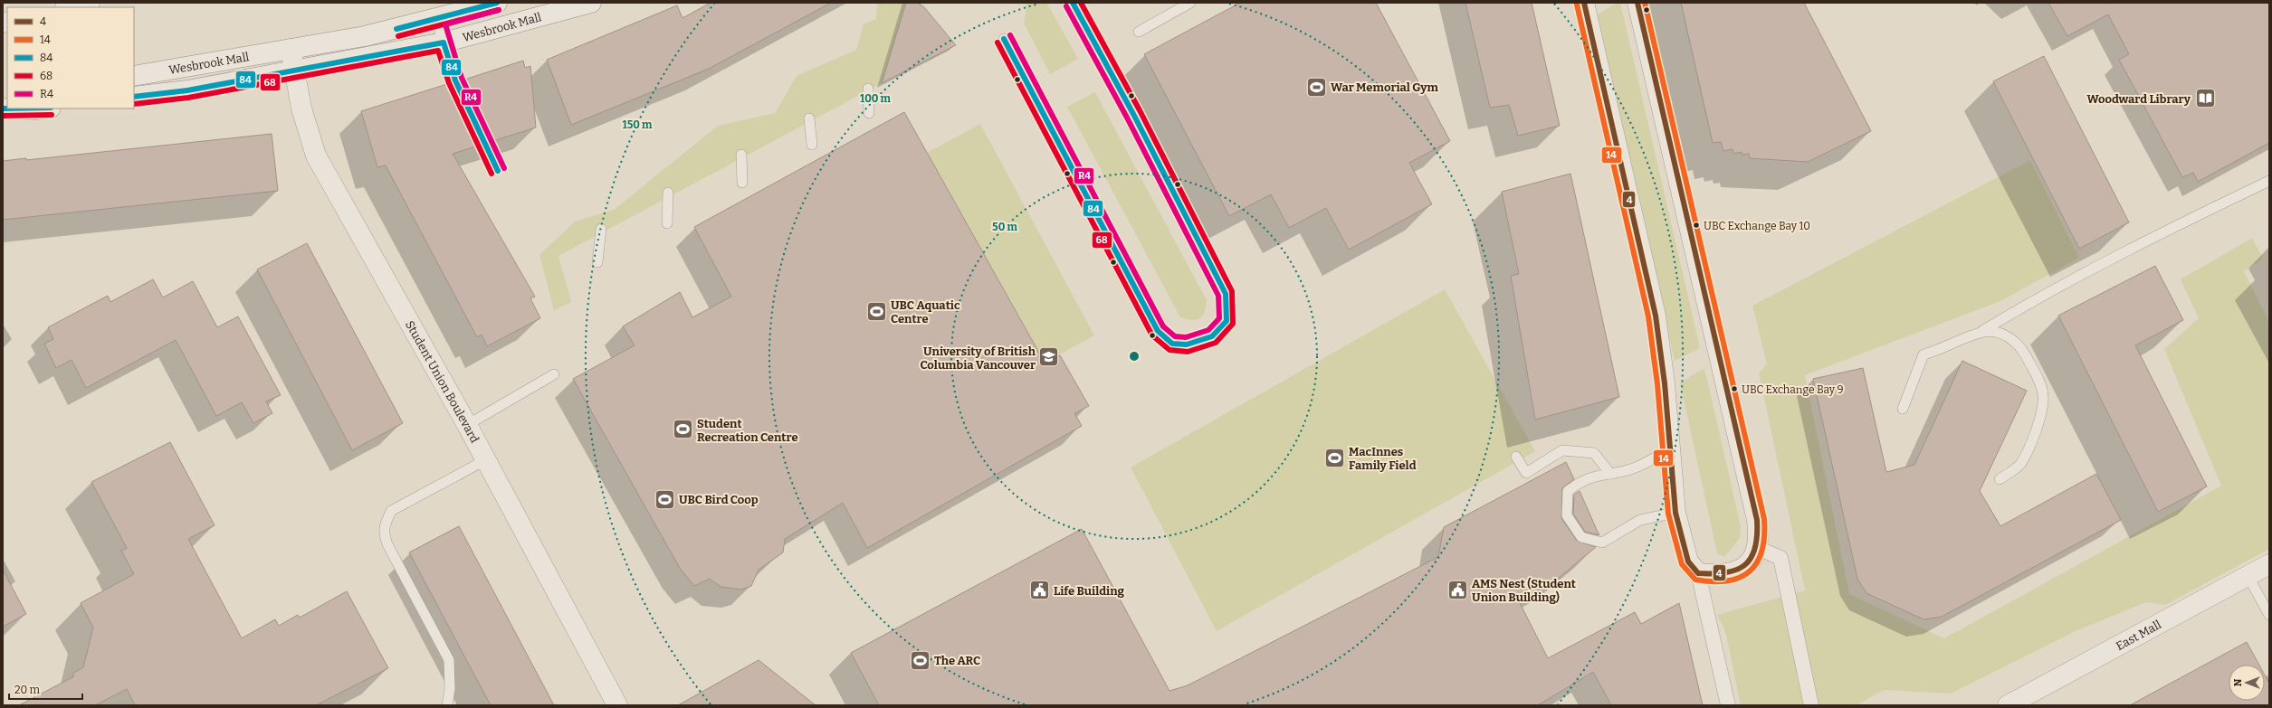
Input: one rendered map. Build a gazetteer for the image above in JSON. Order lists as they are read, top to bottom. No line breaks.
{"streets":{"street":["Wesbrook Mall","Student Union Boulevard","East Mall"]},"crossings":[["Wesbrook Mall","Student Union Boulevard"]],"places":{"sports":["War Memorial Gym","UBC Aquatic Centre","Student Recreation Centre","MacInnes Family Field","UBC Bird Coop","The ARC"],"library":["Woodward Library"],"other":["UBC Exchange Bay 10","UBC Exchange Bay 9"],"school or university":["University of British Columbia Vancouver"],"public building":["AMS Nest (Student Union Building)","Life Building"]},"lines":["transit line 4","transit line 14","transit line 84","transit line 68","transit line R4"],"legend":["4","14","84","68","R4"],"scale_bar":"20 m","north":"left","rings":["100 m","150 m","50 m"]}
